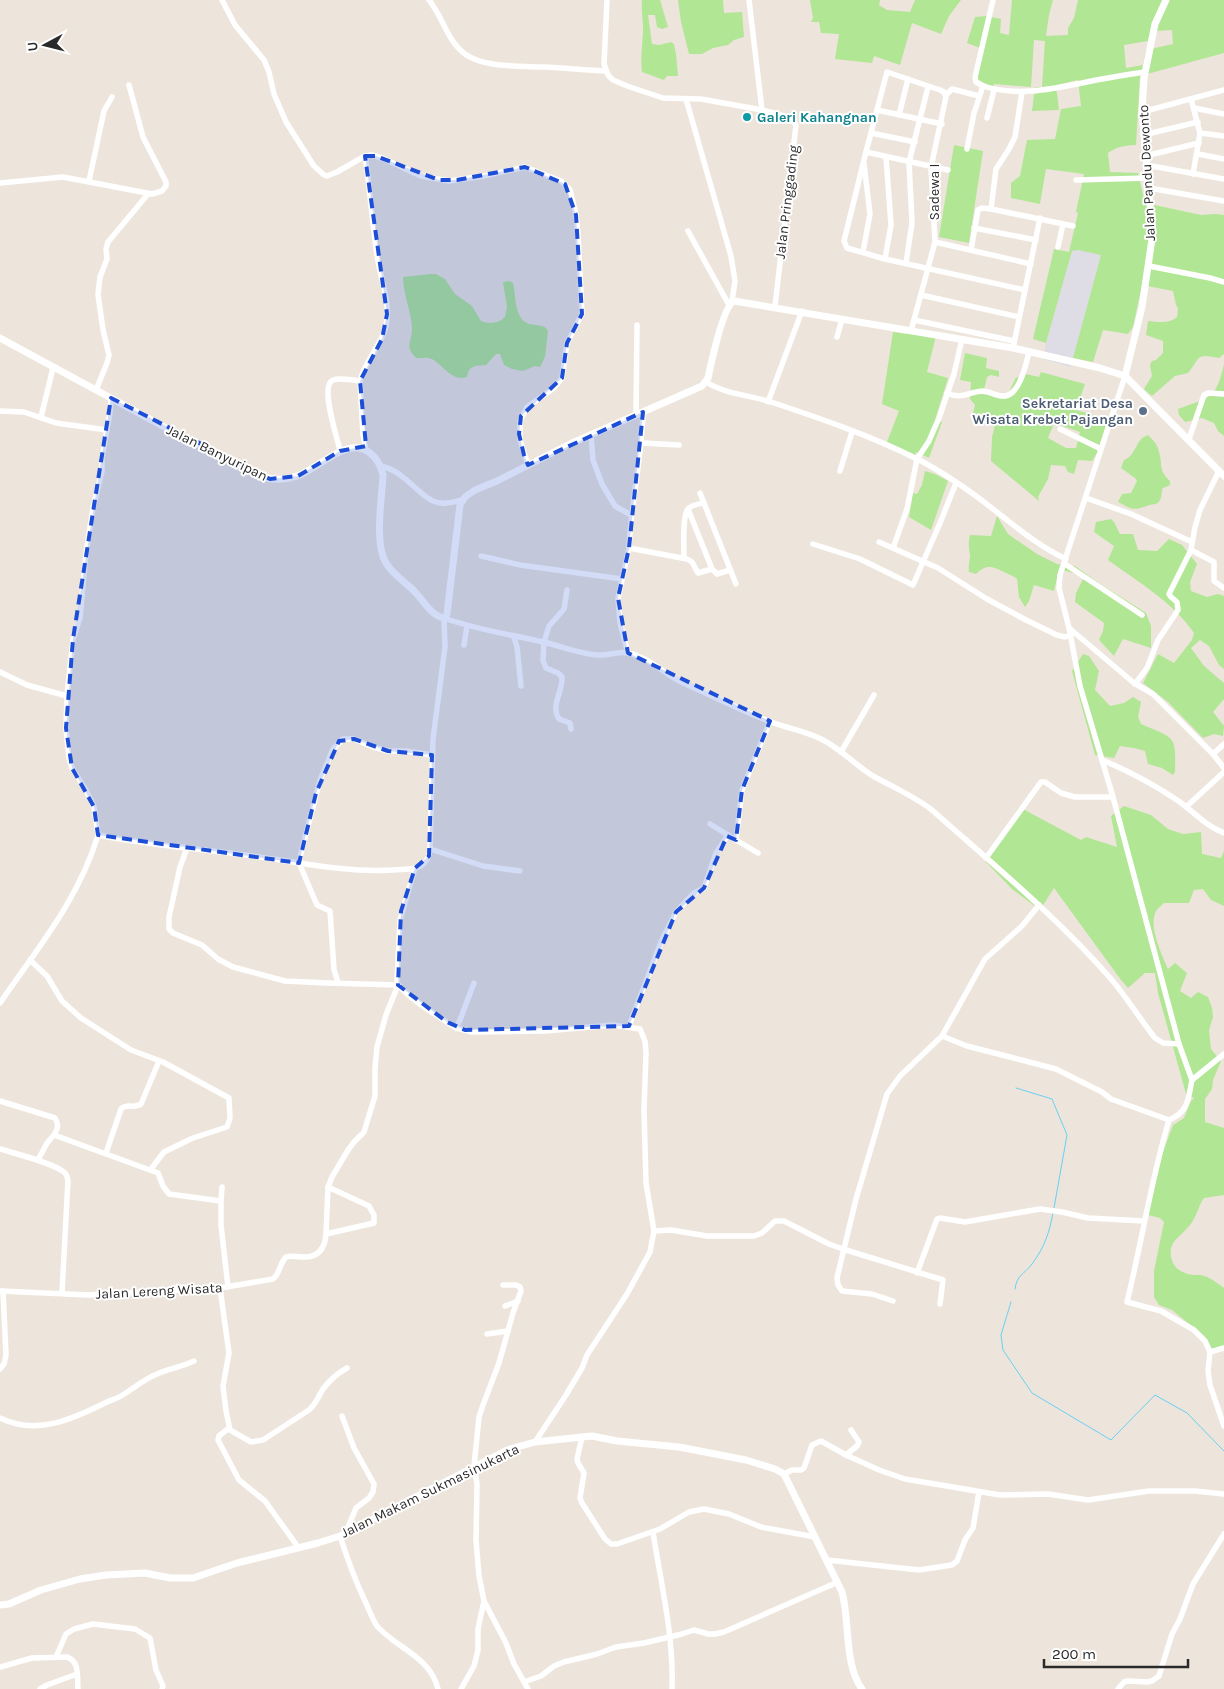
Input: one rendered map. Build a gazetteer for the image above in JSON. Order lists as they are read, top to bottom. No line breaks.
{"streets":{"street":["Jalan Pandu Dewonto","Sadewa I","Jalan Pringgading","Jalan Banyuripan","Jalan Lereng Wisata","Jalan Makam Sukmasinukarta"]},"places":["Galeri Kahangnan","Sekretariat Desa Wisata Krebet Pajangan"],"scale_bar":"200 m","north":"left"}
